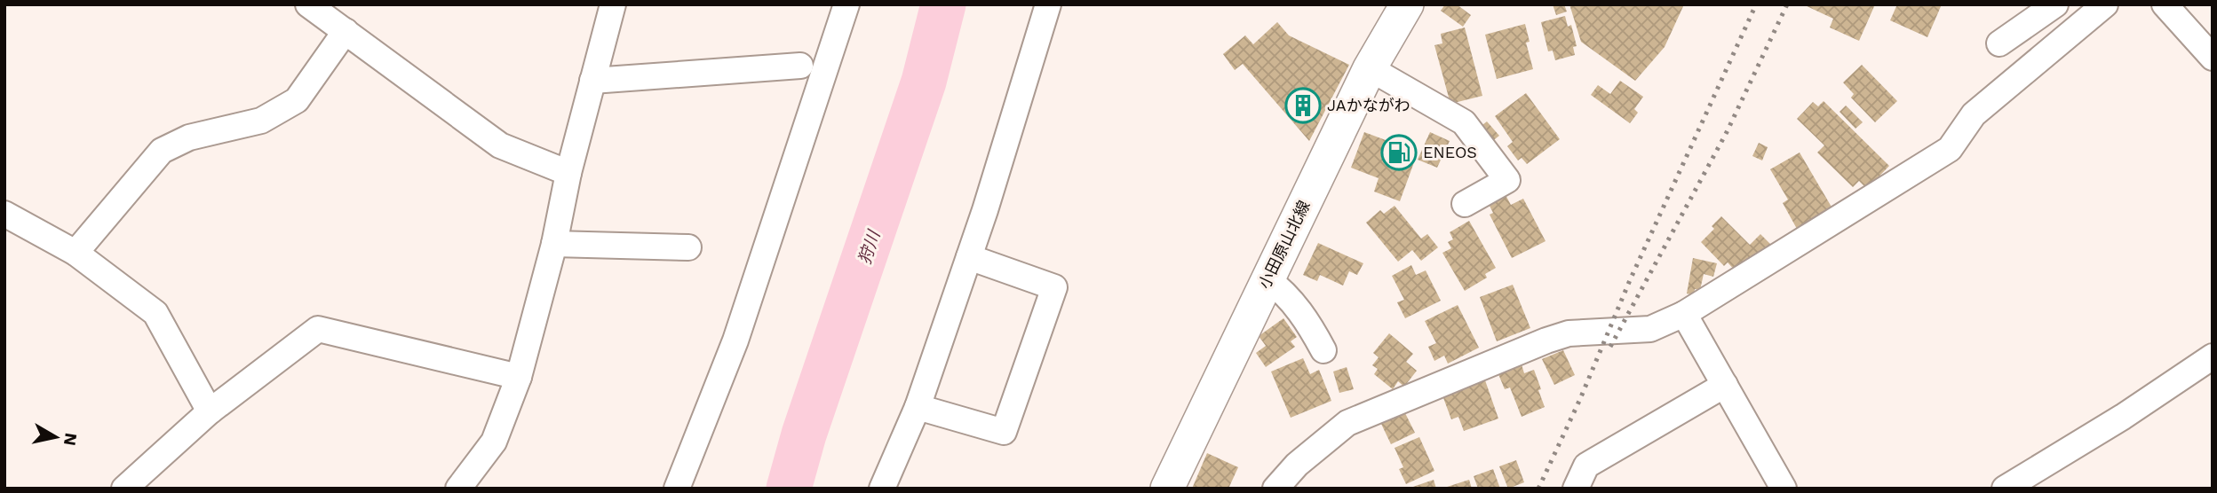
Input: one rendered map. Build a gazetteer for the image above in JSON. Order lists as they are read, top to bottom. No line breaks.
{"streets":{"main road":["小田原山北線"]},"water":["狩川"],"places":{"building":["JAかながわ"],"fuel station":["ENEOS"]},"north":"right"}
